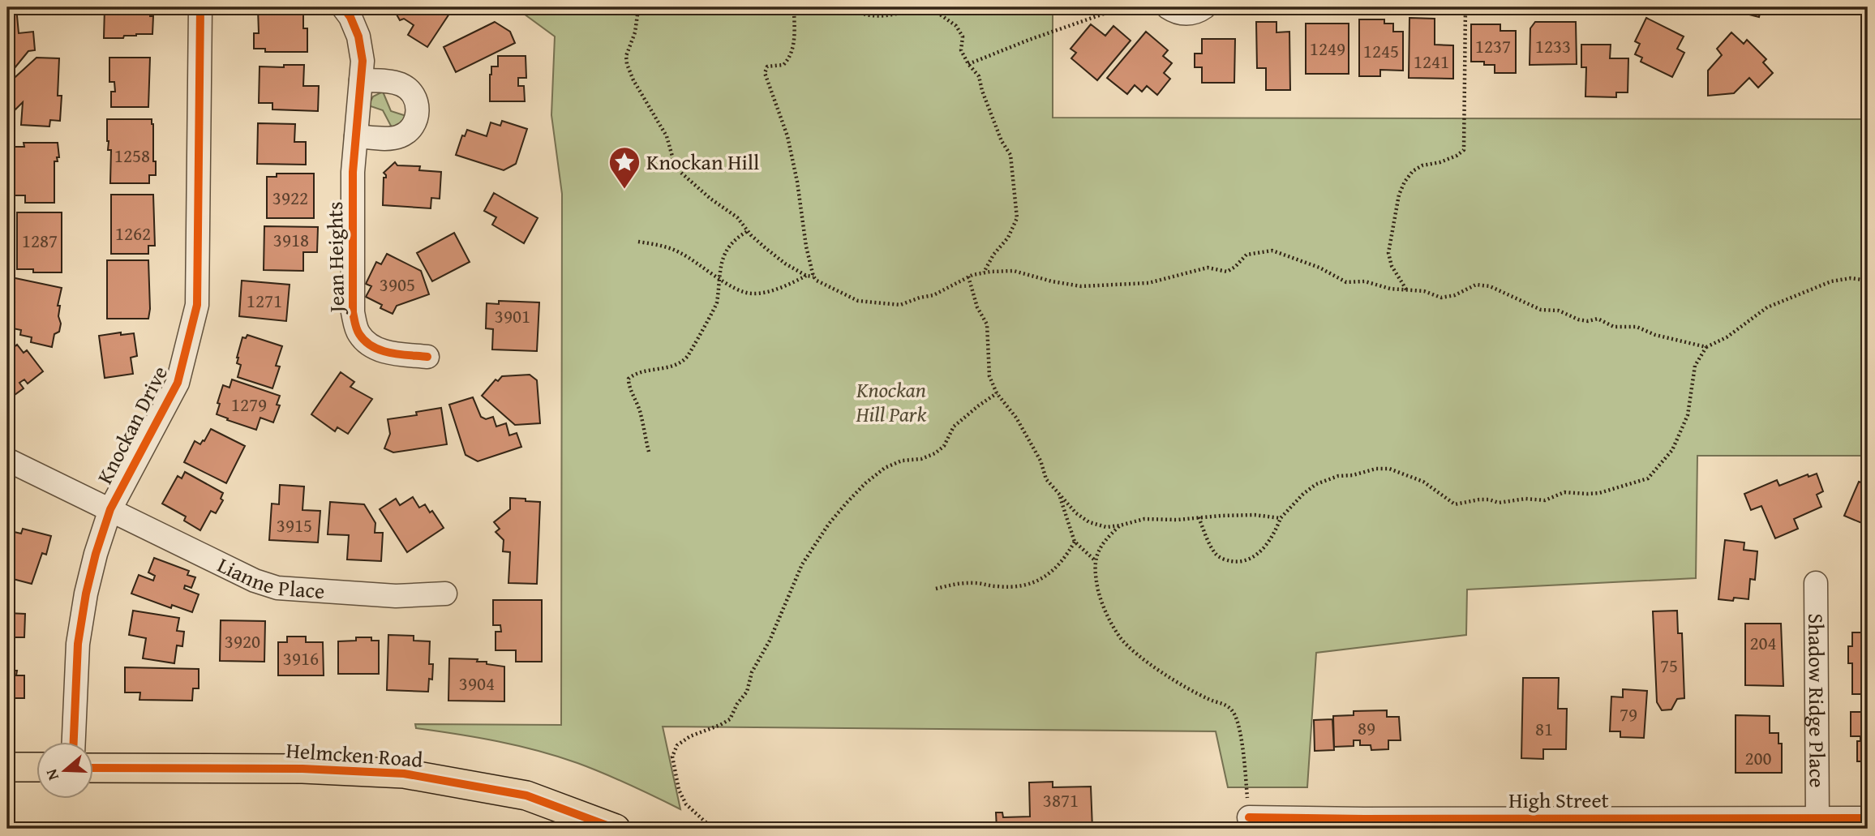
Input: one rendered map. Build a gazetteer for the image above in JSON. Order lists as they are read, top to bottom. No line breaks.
{"streets":{"main road":["Helmcken Road"],"street":["Jean Heights","Knockan Drive","Lianne Place","Shadow Ridge Place","High Street"]},"crossings":[["Knockan Drive","Lianne Place"],["Shadow Ridge Place","High Street"]],"parks":["Knockan Hill Park"],"places":{"place":["Knockan Hill"]},"house_numbers":["1237","1233","1249","1245","1241","1258","3922","1262","3918","1287","3905","1271","3901","1279","3915","3920","204","3916","75","3904","79","89","81","200","3871"],"north":"left"}
